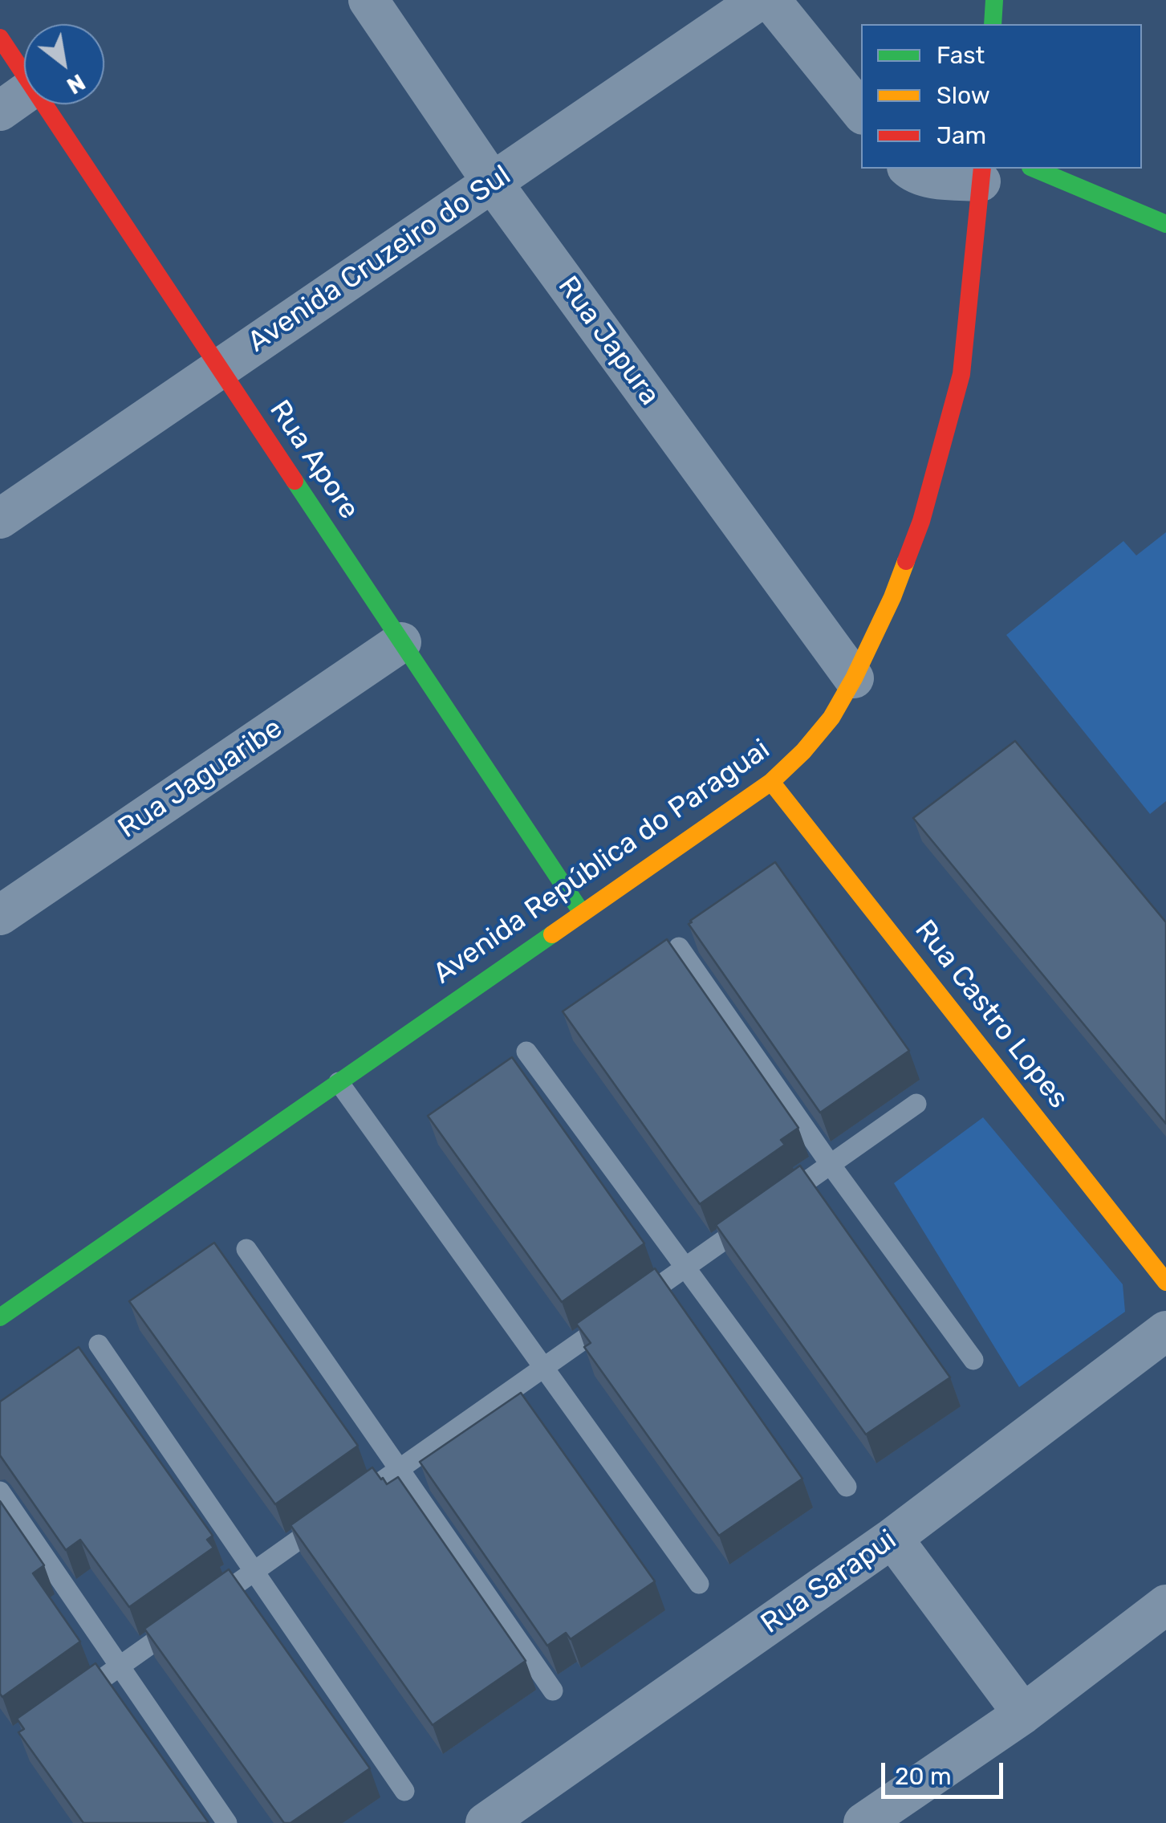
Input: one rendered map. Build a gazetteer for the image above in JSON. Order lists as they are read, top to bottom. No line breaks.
{"streets":{"main road":["Rua Apore","Avenida República do Paraguai","Rua Castro Lopes"],"street":["Avenida Cruzeiro do Sul","Rua Japura","Rua Jaguaribe","Rua Sarapui"]},"crossings":[["Avenida Cruzeiro do Sul","Rua Japura"],["Avenida Cruzeiro do Sul","Rua Apore"],["Rua Japura","Avenida República do Paraguai"],["Rua Apore","Rua Jaguaribe"],["Rua Apore","Avenida República do Paraguai"],["Avenida República do Paraguai","Rua Castro Lopes"]],"legend":["Fast","Slow","Jam"],"scale_bar":"20 m","north":"bottom right"}
